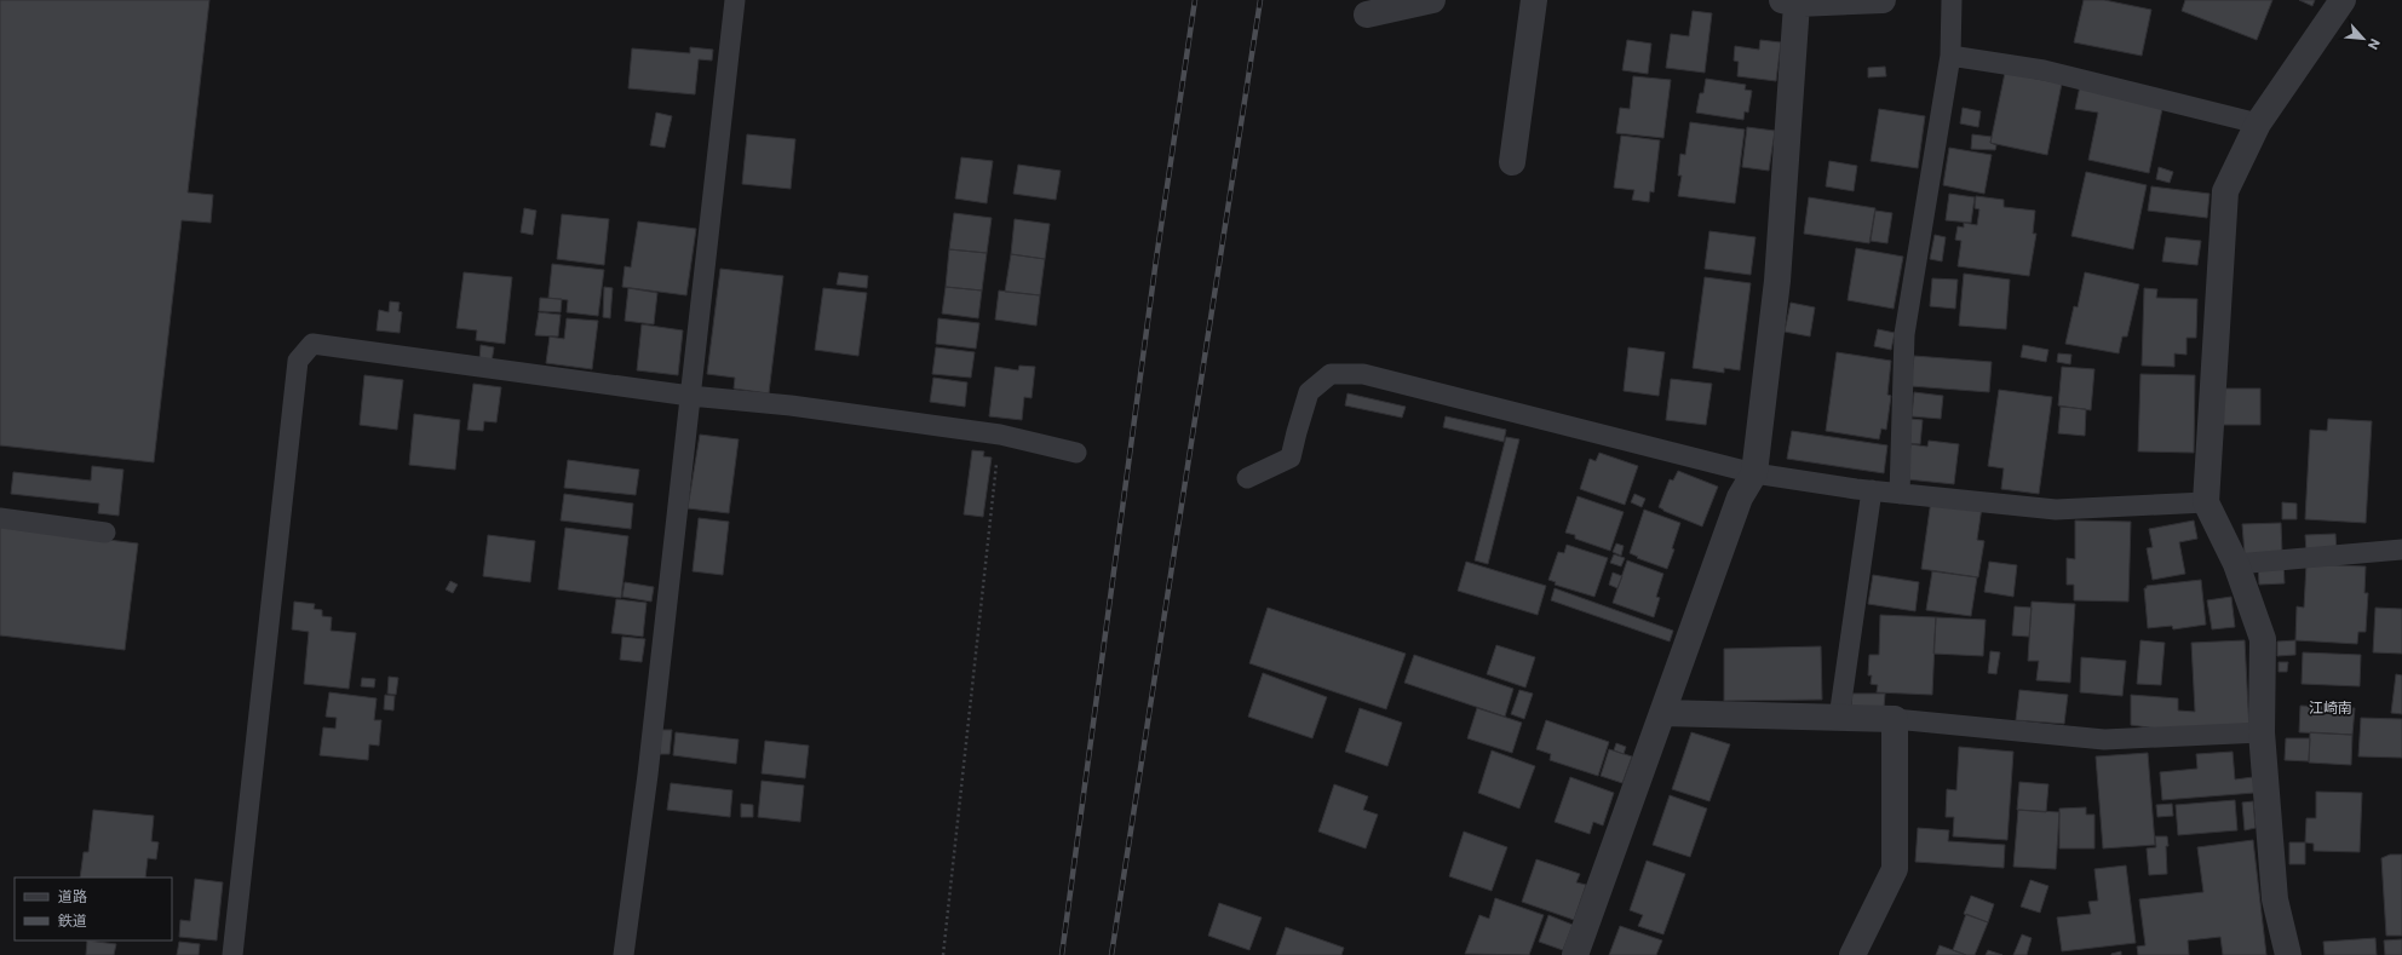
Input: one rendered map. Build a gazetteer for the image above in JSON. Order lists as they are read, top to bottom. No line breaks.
{"districts":["江崎南"],"legend":["道路","鉄道"],"north":"bottom right"}
